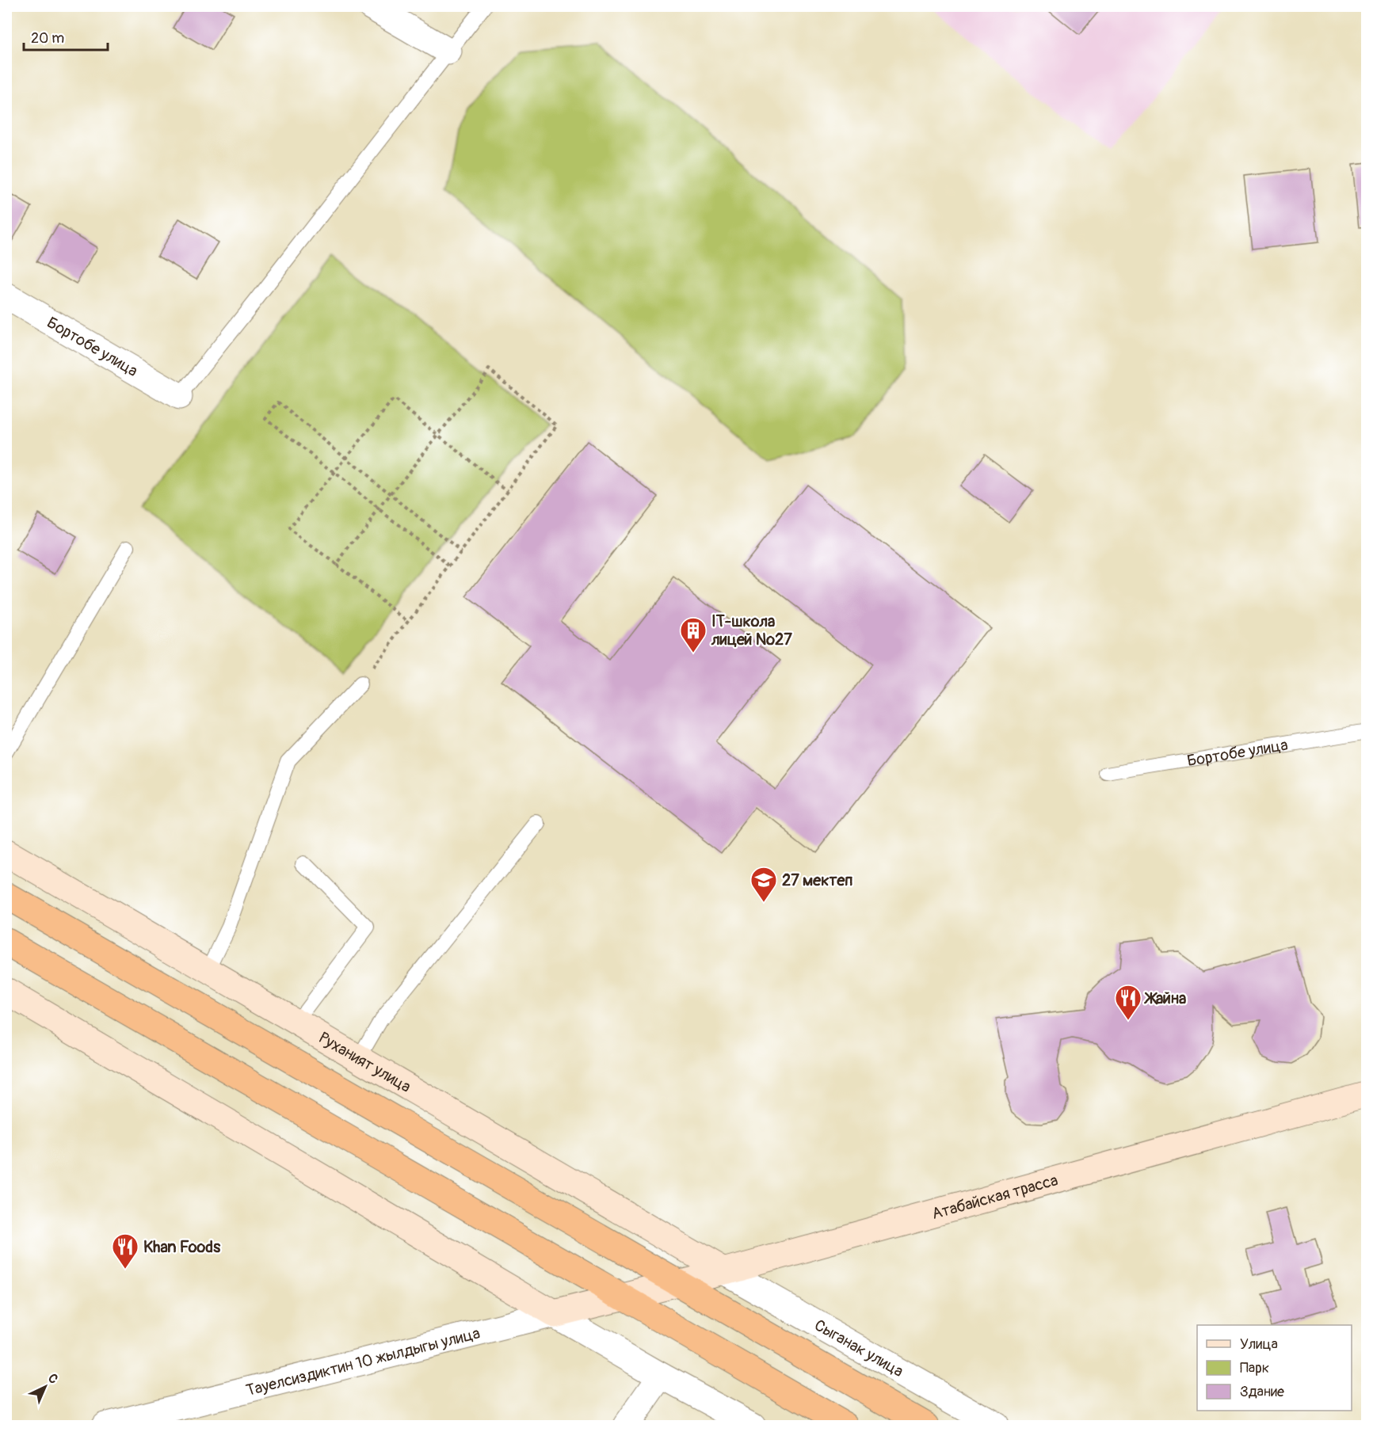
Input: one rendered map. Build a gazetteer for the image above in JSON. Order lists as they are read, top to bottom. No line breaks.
{"streets":{"main road":["Руханият улица","Атабайская трасса","Тауелсиздиктин 10 жылдыгы улица"],"street":["Бортобе улица","Сыганак улица"]},"crossings":[["Руханият улица","Атабайская трасса"],["Руханият улица","Сыганак улица"],["Атабайская трасса","Сыганак улица"],["Атабайская трасса","Тауелсиздиктин 10 жылдыгы улица"]],"places":{"building":["IT-школа лицей №27"],"school or university":["27 мектеп"],"restaurant":["Жайна","Khan Foods"]},"legend":["Улица","Парк","Здание"],"scale_bar":"20 m","north":"top right"}
